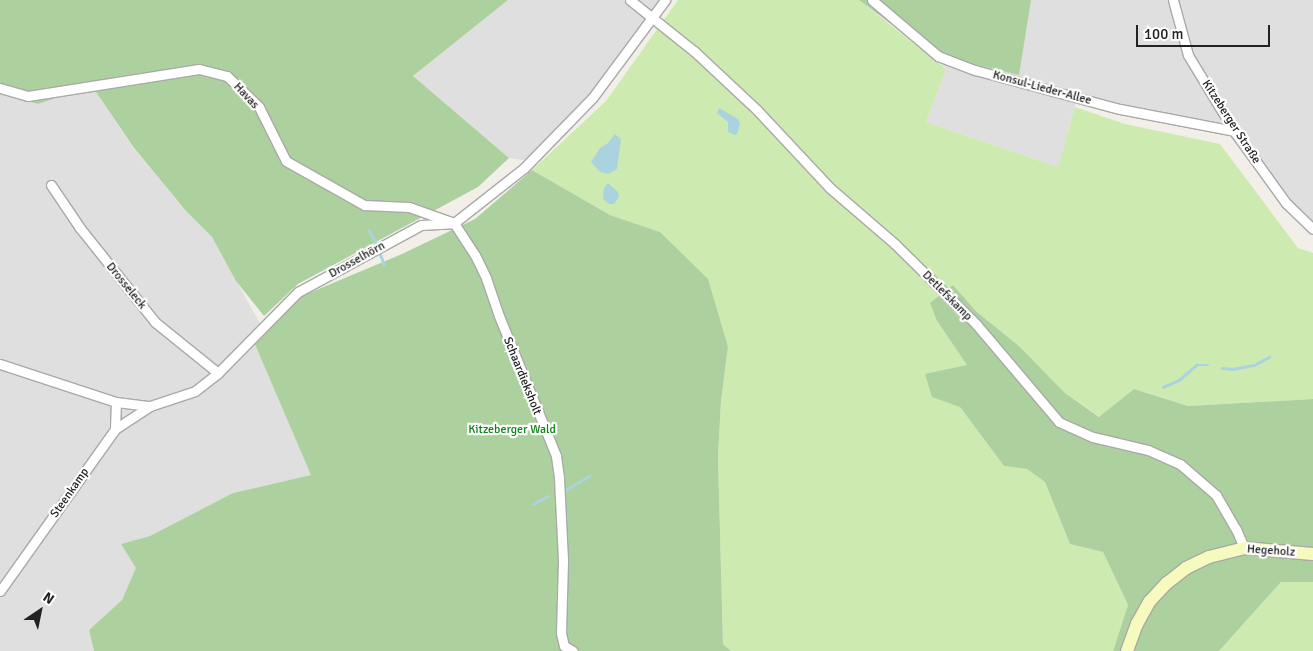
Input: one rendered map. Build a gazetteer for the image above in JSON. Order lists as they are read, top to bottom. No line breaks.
{"streets":{"street":["Konsul-Lieder-Allee","Havas","Kitzeberger Straße","Drosselhörn","Drosseleck","Detlefskamp","Schaardieksholt","Steenkamp","Hegeholz"]},"crossings":[["Konsul-Lieder-Allee","Kitzeberger Straße"],["Havas","Drosselhörn"],["Havas","Schaardieksholt"],["Drosselhörn","Drosseleck"],["Drosselhörn","Schaardieksholt"],["Drosselhörn","Steenkamp"],["Detlefskamp","Hegeholz"]],"parks":["Kitzeberger Wald"],"scale_bar":"100 m","north":"top right"}
